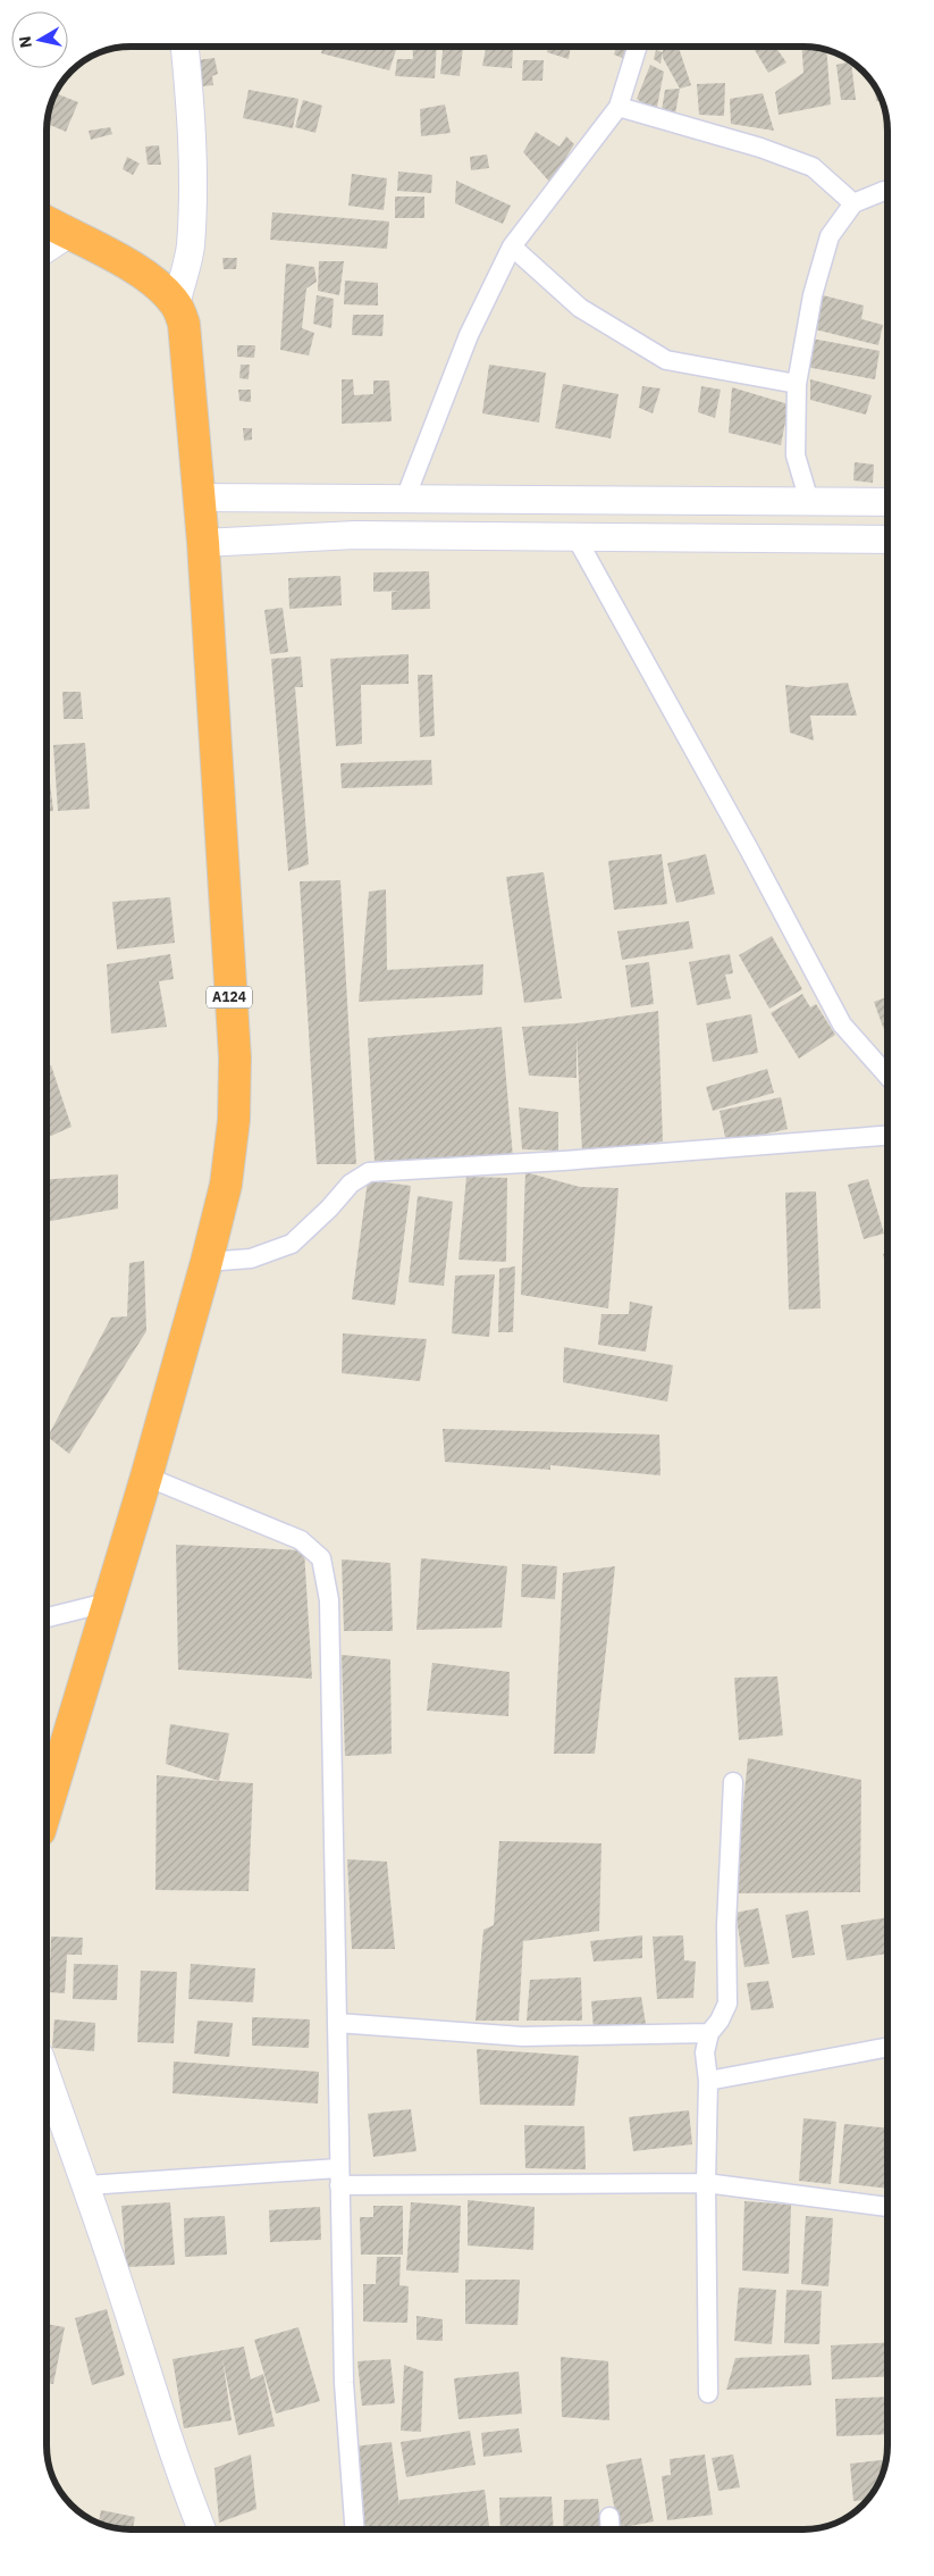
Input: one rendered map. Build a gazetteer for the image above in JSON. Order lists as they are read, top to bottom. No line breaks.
{"streets":{"highway":["A124"]},"north":"left"}
